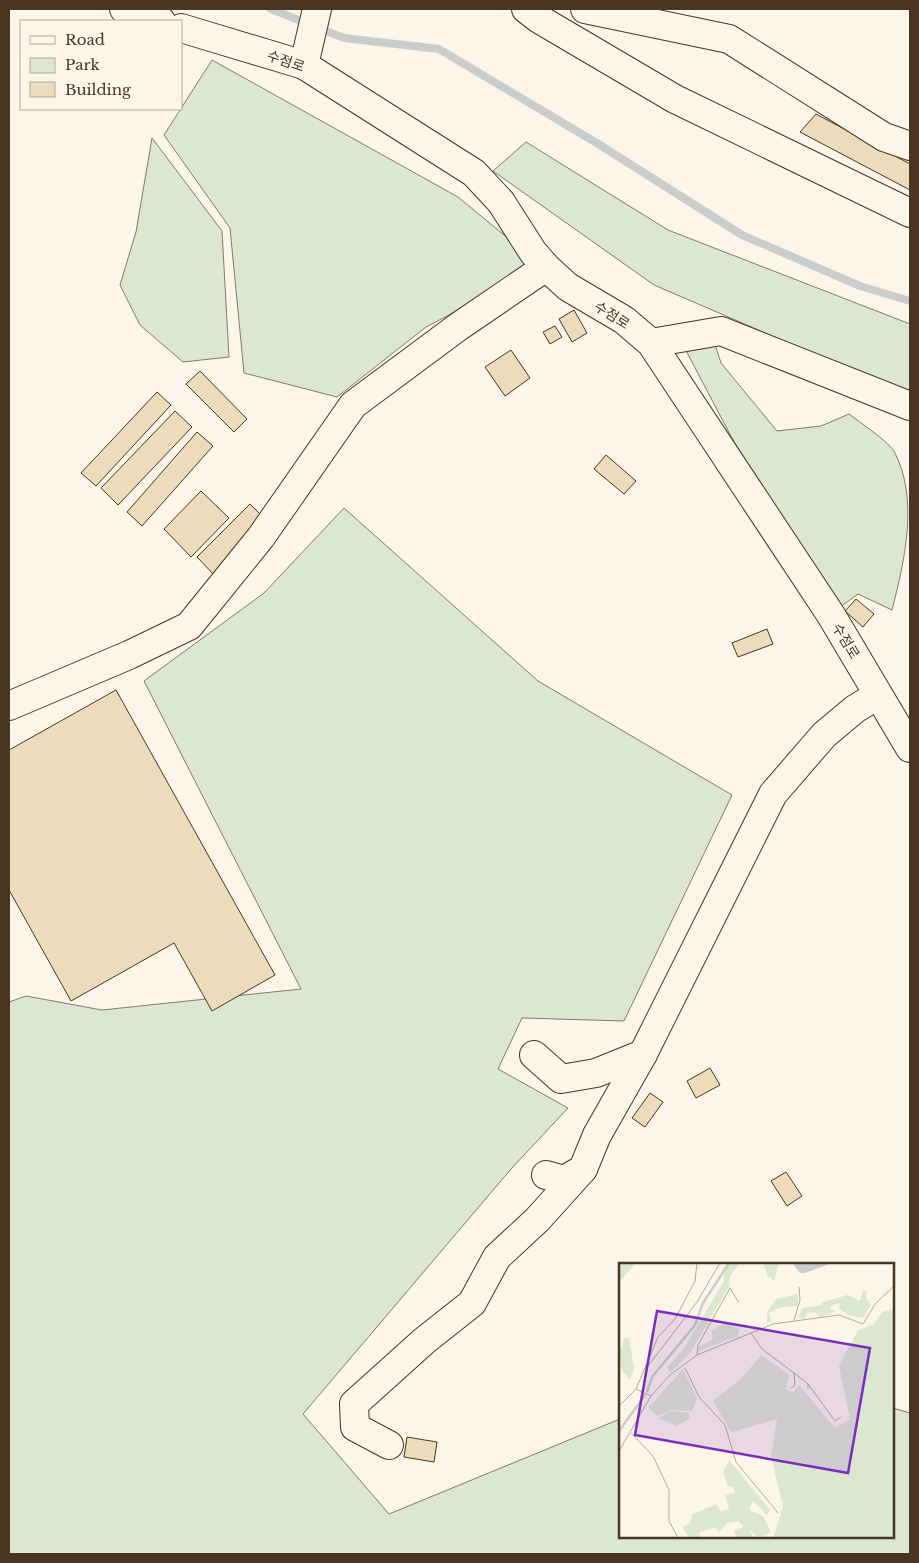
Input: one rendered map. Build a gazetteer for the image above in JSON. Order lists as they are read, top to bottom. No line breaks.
{"streets":{"main road":["수점로"]},"legend":["Road","Park","Building"]}
